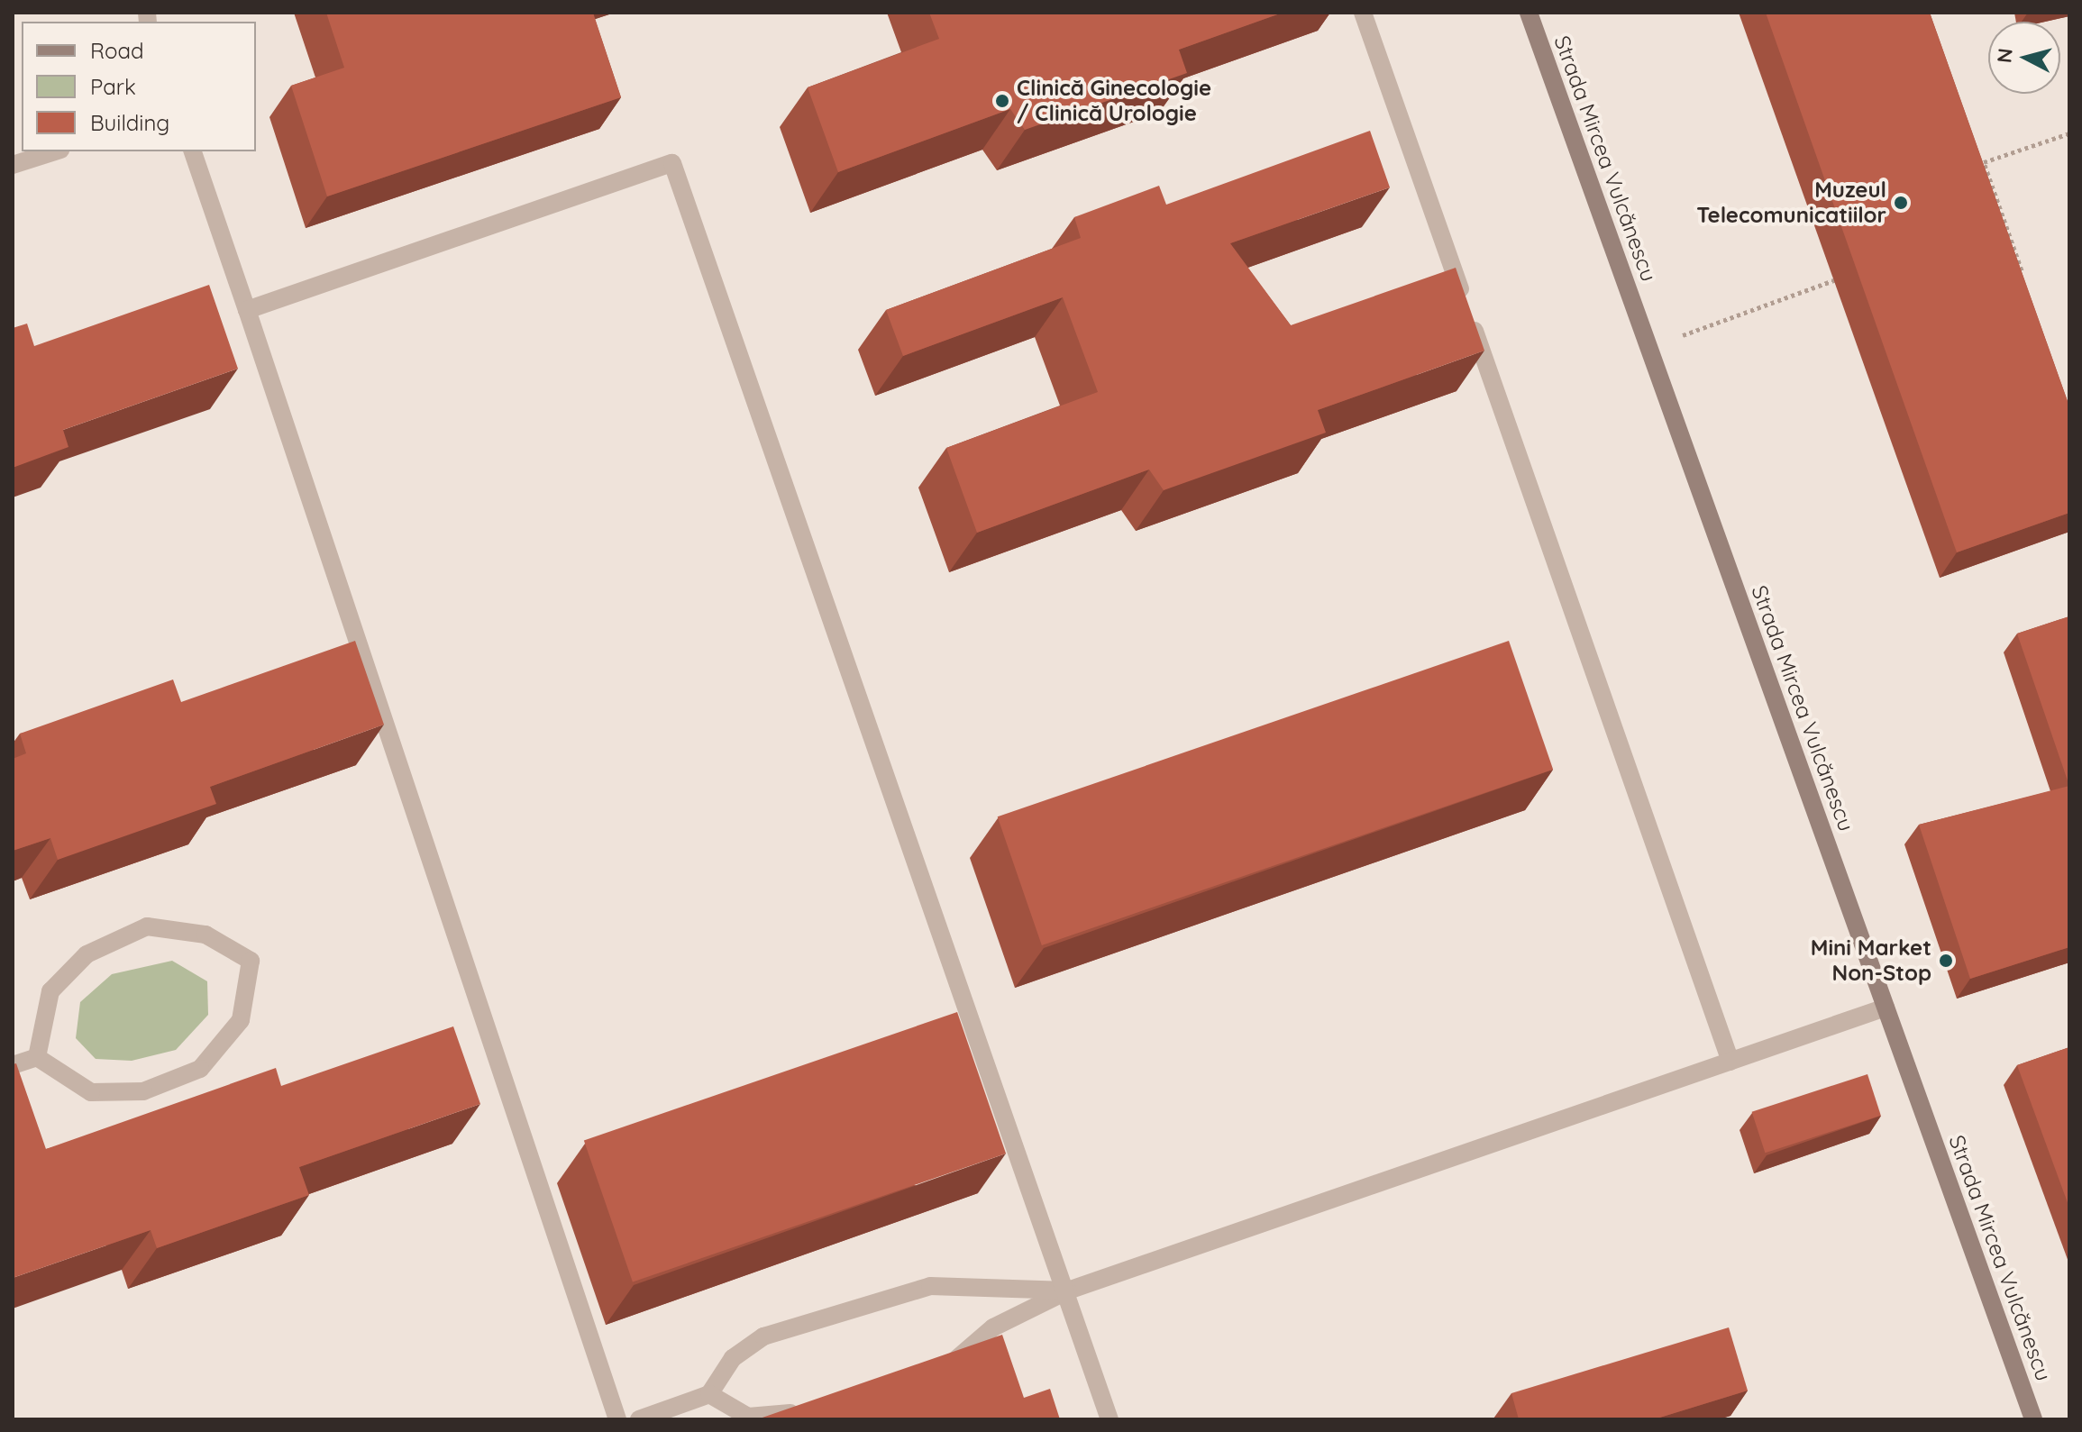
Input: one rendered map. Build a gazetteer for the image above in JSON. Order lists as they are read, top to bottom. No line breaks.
{"streets":{"main road":["Strada Mircea Vulcănescu"]},"places":["Clinică Ginecologie / Clinică Urologie","Muzeul Telecomunicatiilor","Mini Market Non-Stop"],"legend":["Road","Park","Building"],"north":"left"}
